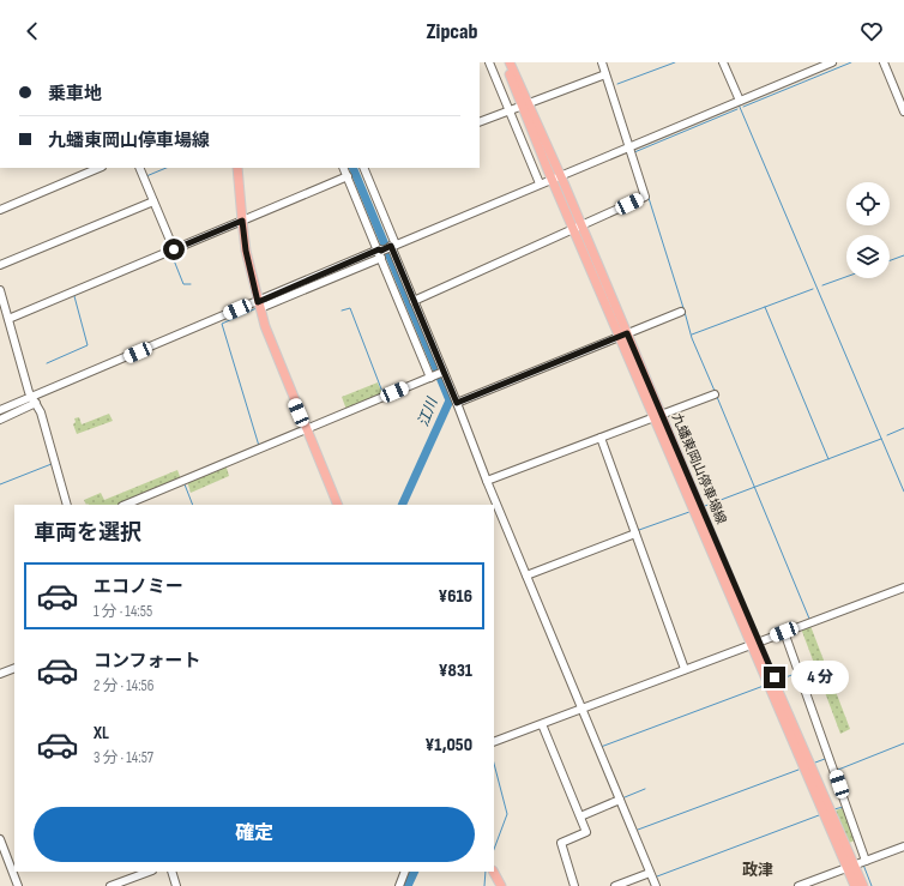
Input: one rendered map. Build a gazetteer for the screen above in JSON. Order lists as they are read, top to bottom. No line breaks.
{"streets":{"main road":["九蟠東岡山停車場線"]},"districts":["政津"],"water":["江川"],"page":{"header":"Zipcab","banner":["乗車地","九蟠東岡山停車場線"],"heading":"車両を選択","list":[{"name":"エコノミー","note":"1 分 · 14:55","value":"¥616"},{"name":"コンフォート","note":"2 分 · 14:56","value":"¥831"},{"name":"XL","note":"3 分 · 14:57","value":"¥1,050"}],"bubble":"4 分","buttons":"確定"}}
